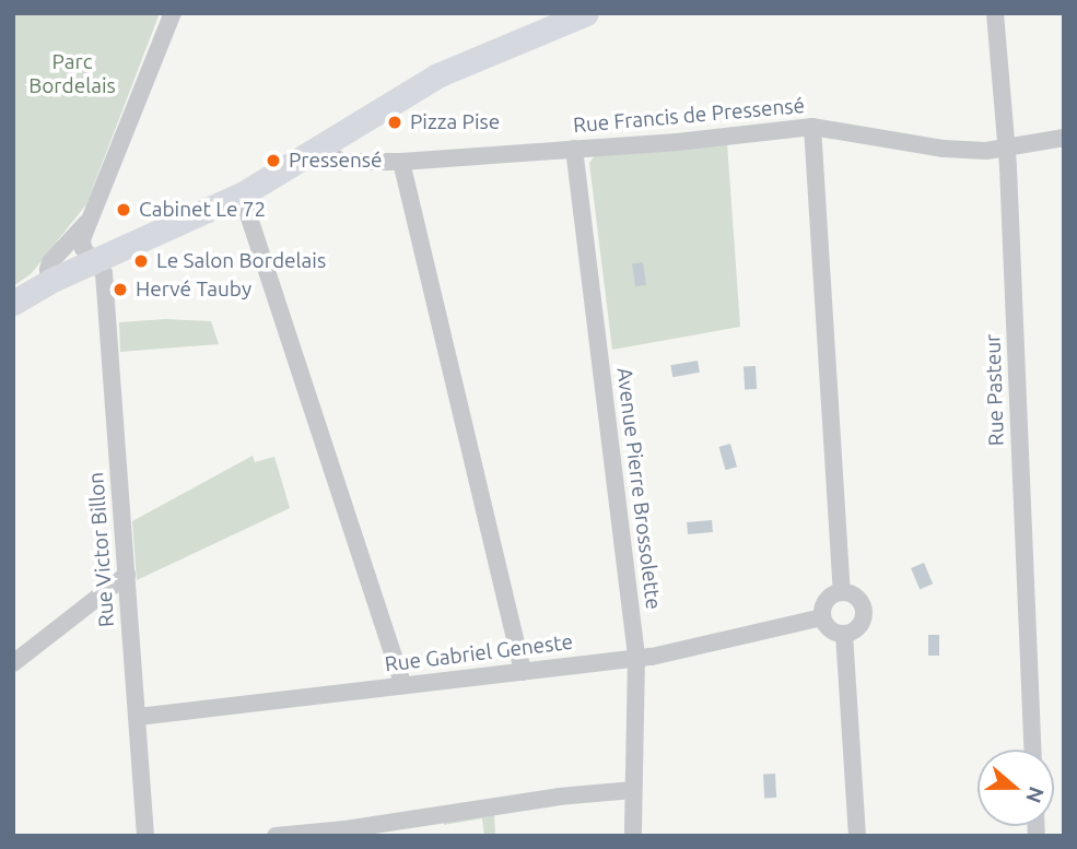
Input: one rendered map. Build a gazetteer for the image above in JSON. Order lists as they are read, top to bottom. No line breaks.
{"streets":{"street":["Rue Francis de Pressensé","Rue Pasteur","Avenue Pierre Brossolette","Rue Victor Billon","Rue Gabriel Geneste"]},"crossings":[["Rue Francis de Pressensé","Rue Pasteur"],["Rue Francis de Pressensé","Avenue Pierre Brossolette"],["Avenue Pierre Brossolette","Rue Gabriel Geneste"],["Rue Victor Billon","Rue Gabriel Geneste"]],"parks":["Parc Bordelais"],"places":["Pizza Pise","Pressensé","Cabinet Le 72","Le Salon Bordelais","Hervé Tauby"],"north":"right"}
